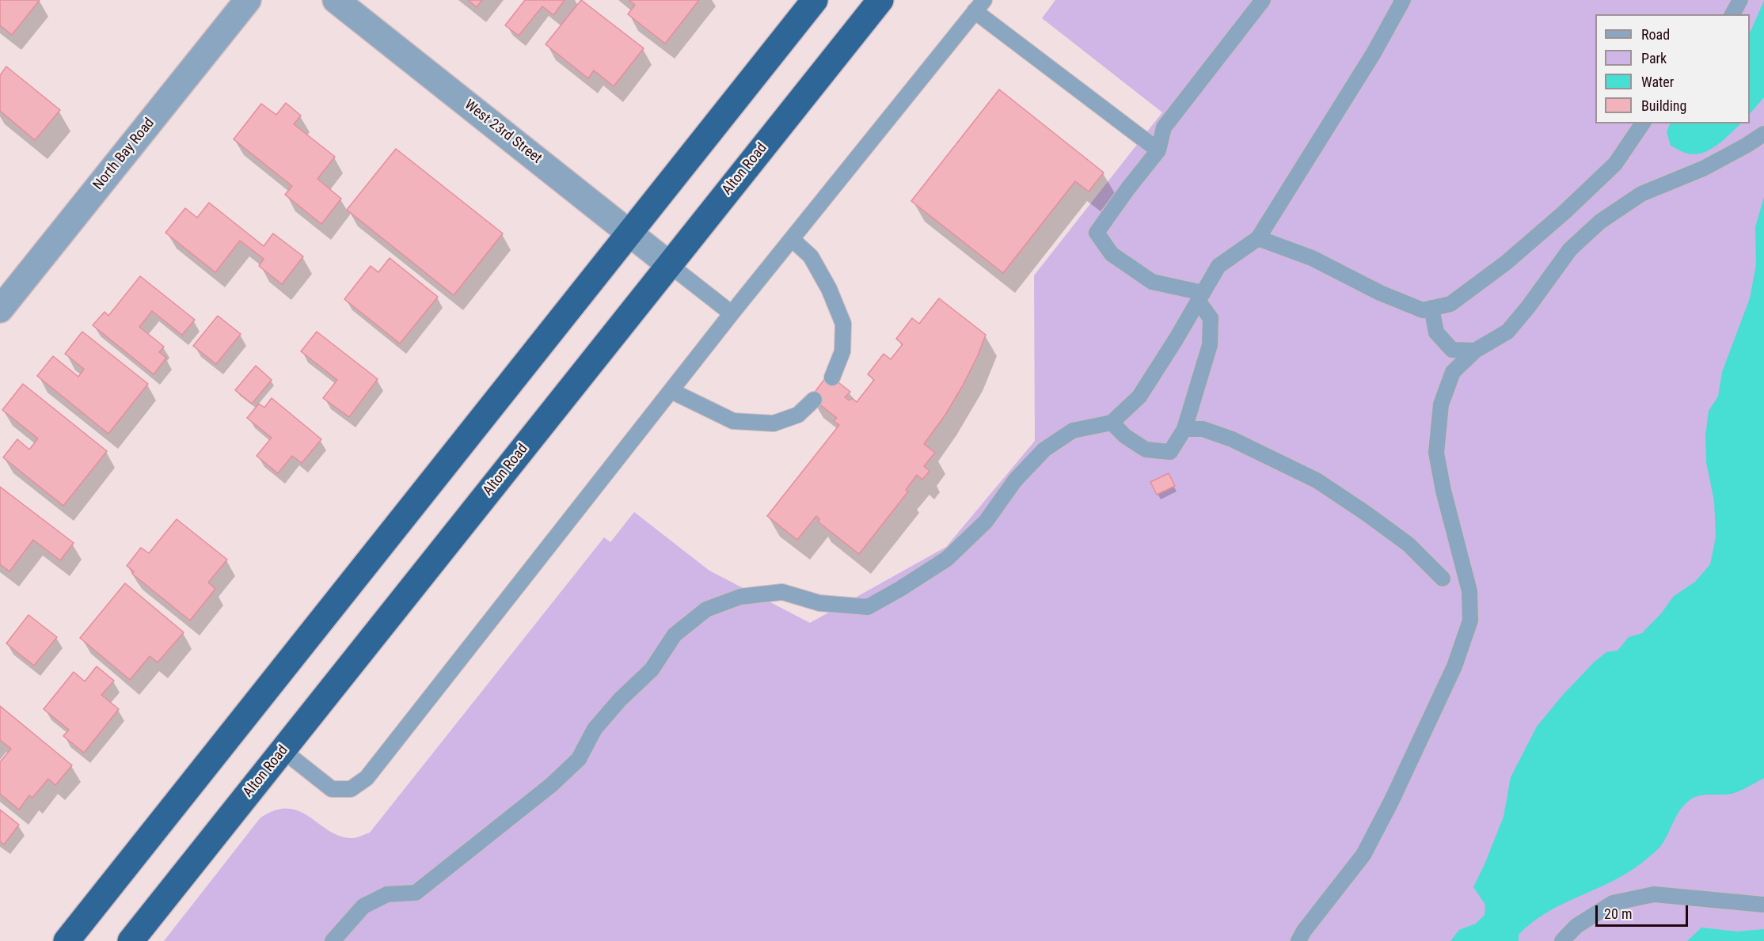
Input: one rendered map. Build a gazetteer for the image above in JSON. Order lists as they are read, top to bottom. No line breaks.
{"streets":{"highway":["Alton Road"],"street":["West 23rd Street","North Bay Road"]},"crossings":[["West 23rd Street","Alton Road"]],"legend":["Road","Park","Water","Building"],"scale_bar":"20 m"}
